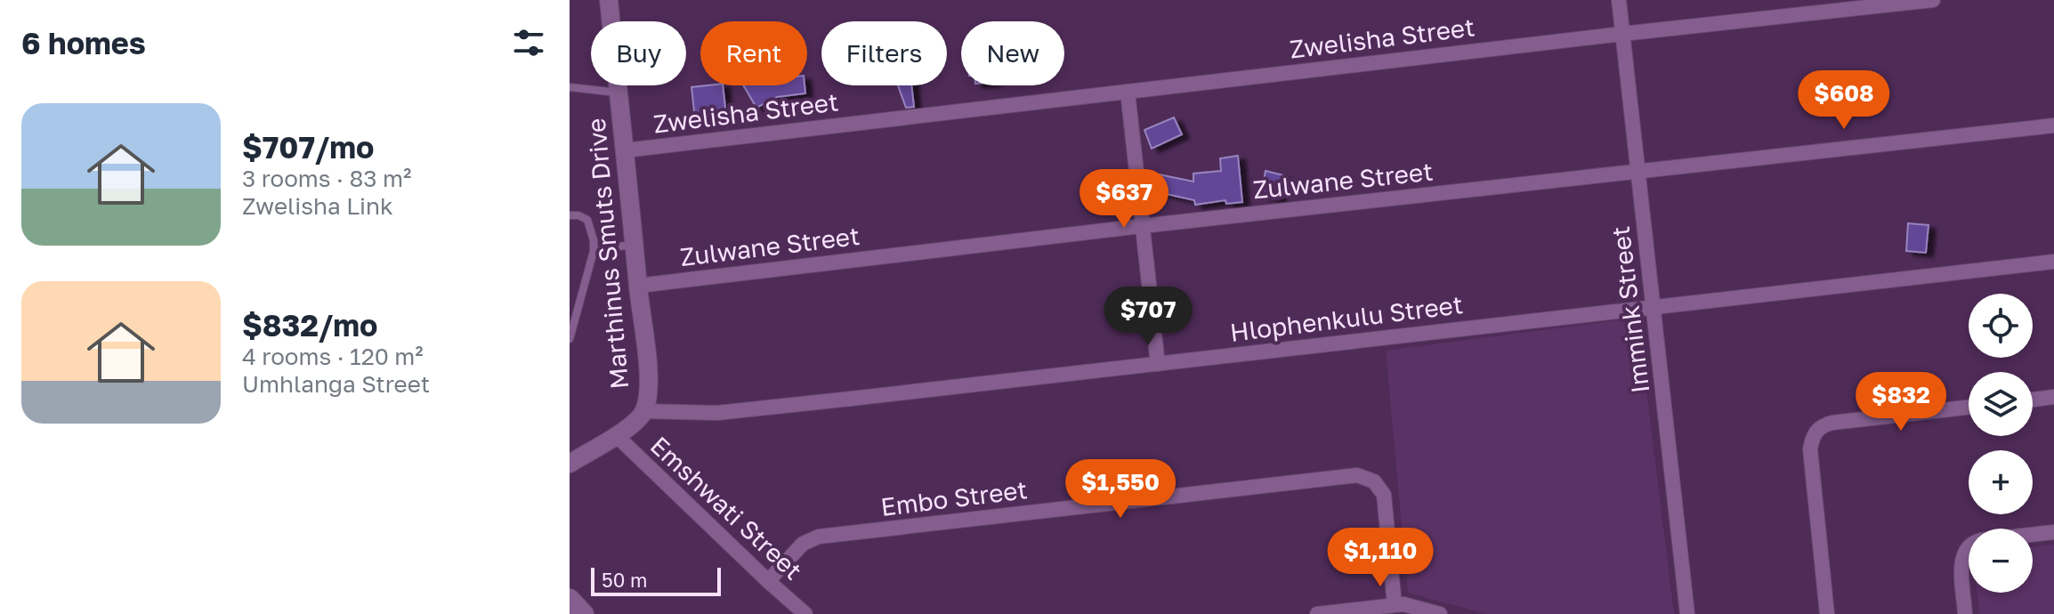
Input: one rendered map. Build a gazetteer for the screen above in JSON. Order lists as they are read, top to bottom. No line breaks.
{"streets":{"street":["Zwelisha Street","Zulwane Street","Marthinus Smuts Drive","Immink Street","Hlophenkulu Street","Embo Street","Emshwati Street"]},"crossings":[["Zwelisha Street","Marthinus Smuts Drive"],["Zwelisha Street","Immink Street"],["Zulwane Street","Marthinus Smuts Drive"],["Zulwane Street","Immink Street"],["Marthinus Smuts Drive","Hlophenkulu Street"],["Marthinus Smuts Drive","Emshwati Street"],["Immink Street","Hlophenkulu Street"],["Embo Street","Emshwati Street"]],"scale_bar":"50 m","page":{"heading":"6 homes","chip":["Buy","Rent","Filters","New"],"price":["$608","$637","$707","$832","$1,550","$1,110"],"list":[{"name":"$707/mo","note":"3 rooms · 83 m² · Zwelisha Link"},{"name":"$832/mo","note":"4 rooms · 120 m² · Umhlanga Street"}],"map_buttons":["+","−"],"scale":"50 m"}}
